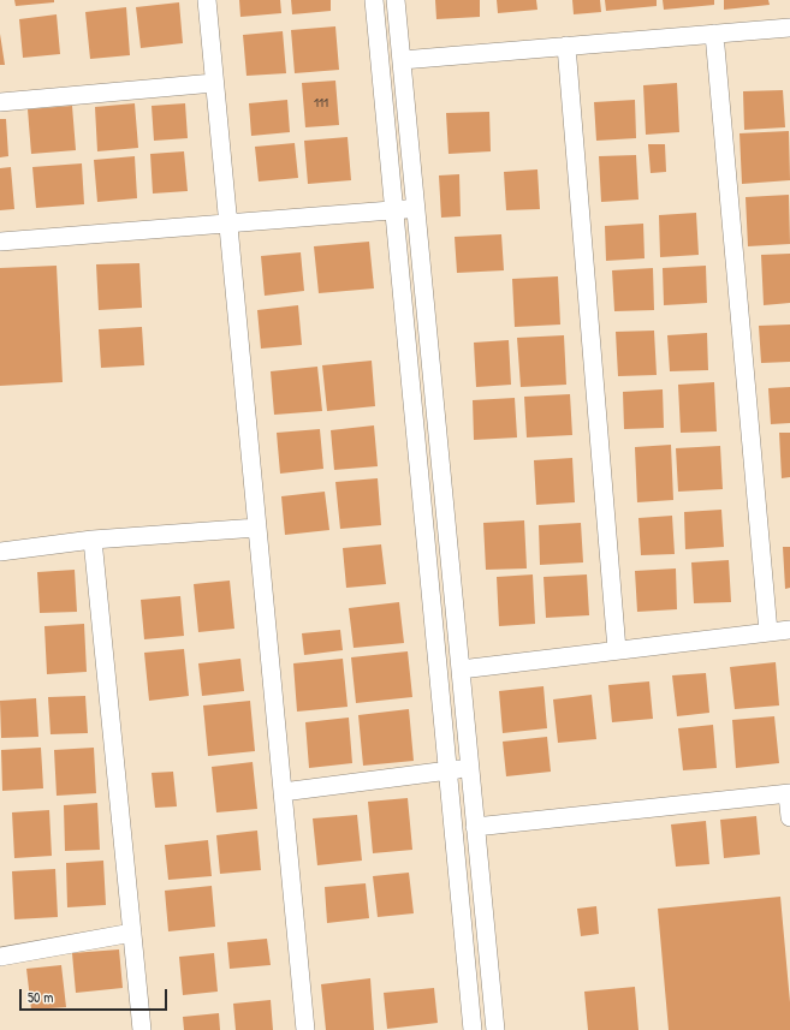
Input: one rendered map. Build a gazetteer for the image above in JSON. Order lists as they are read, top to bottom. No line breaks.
{"house_numbers":["111"],"scale_bar":"50 m"}
